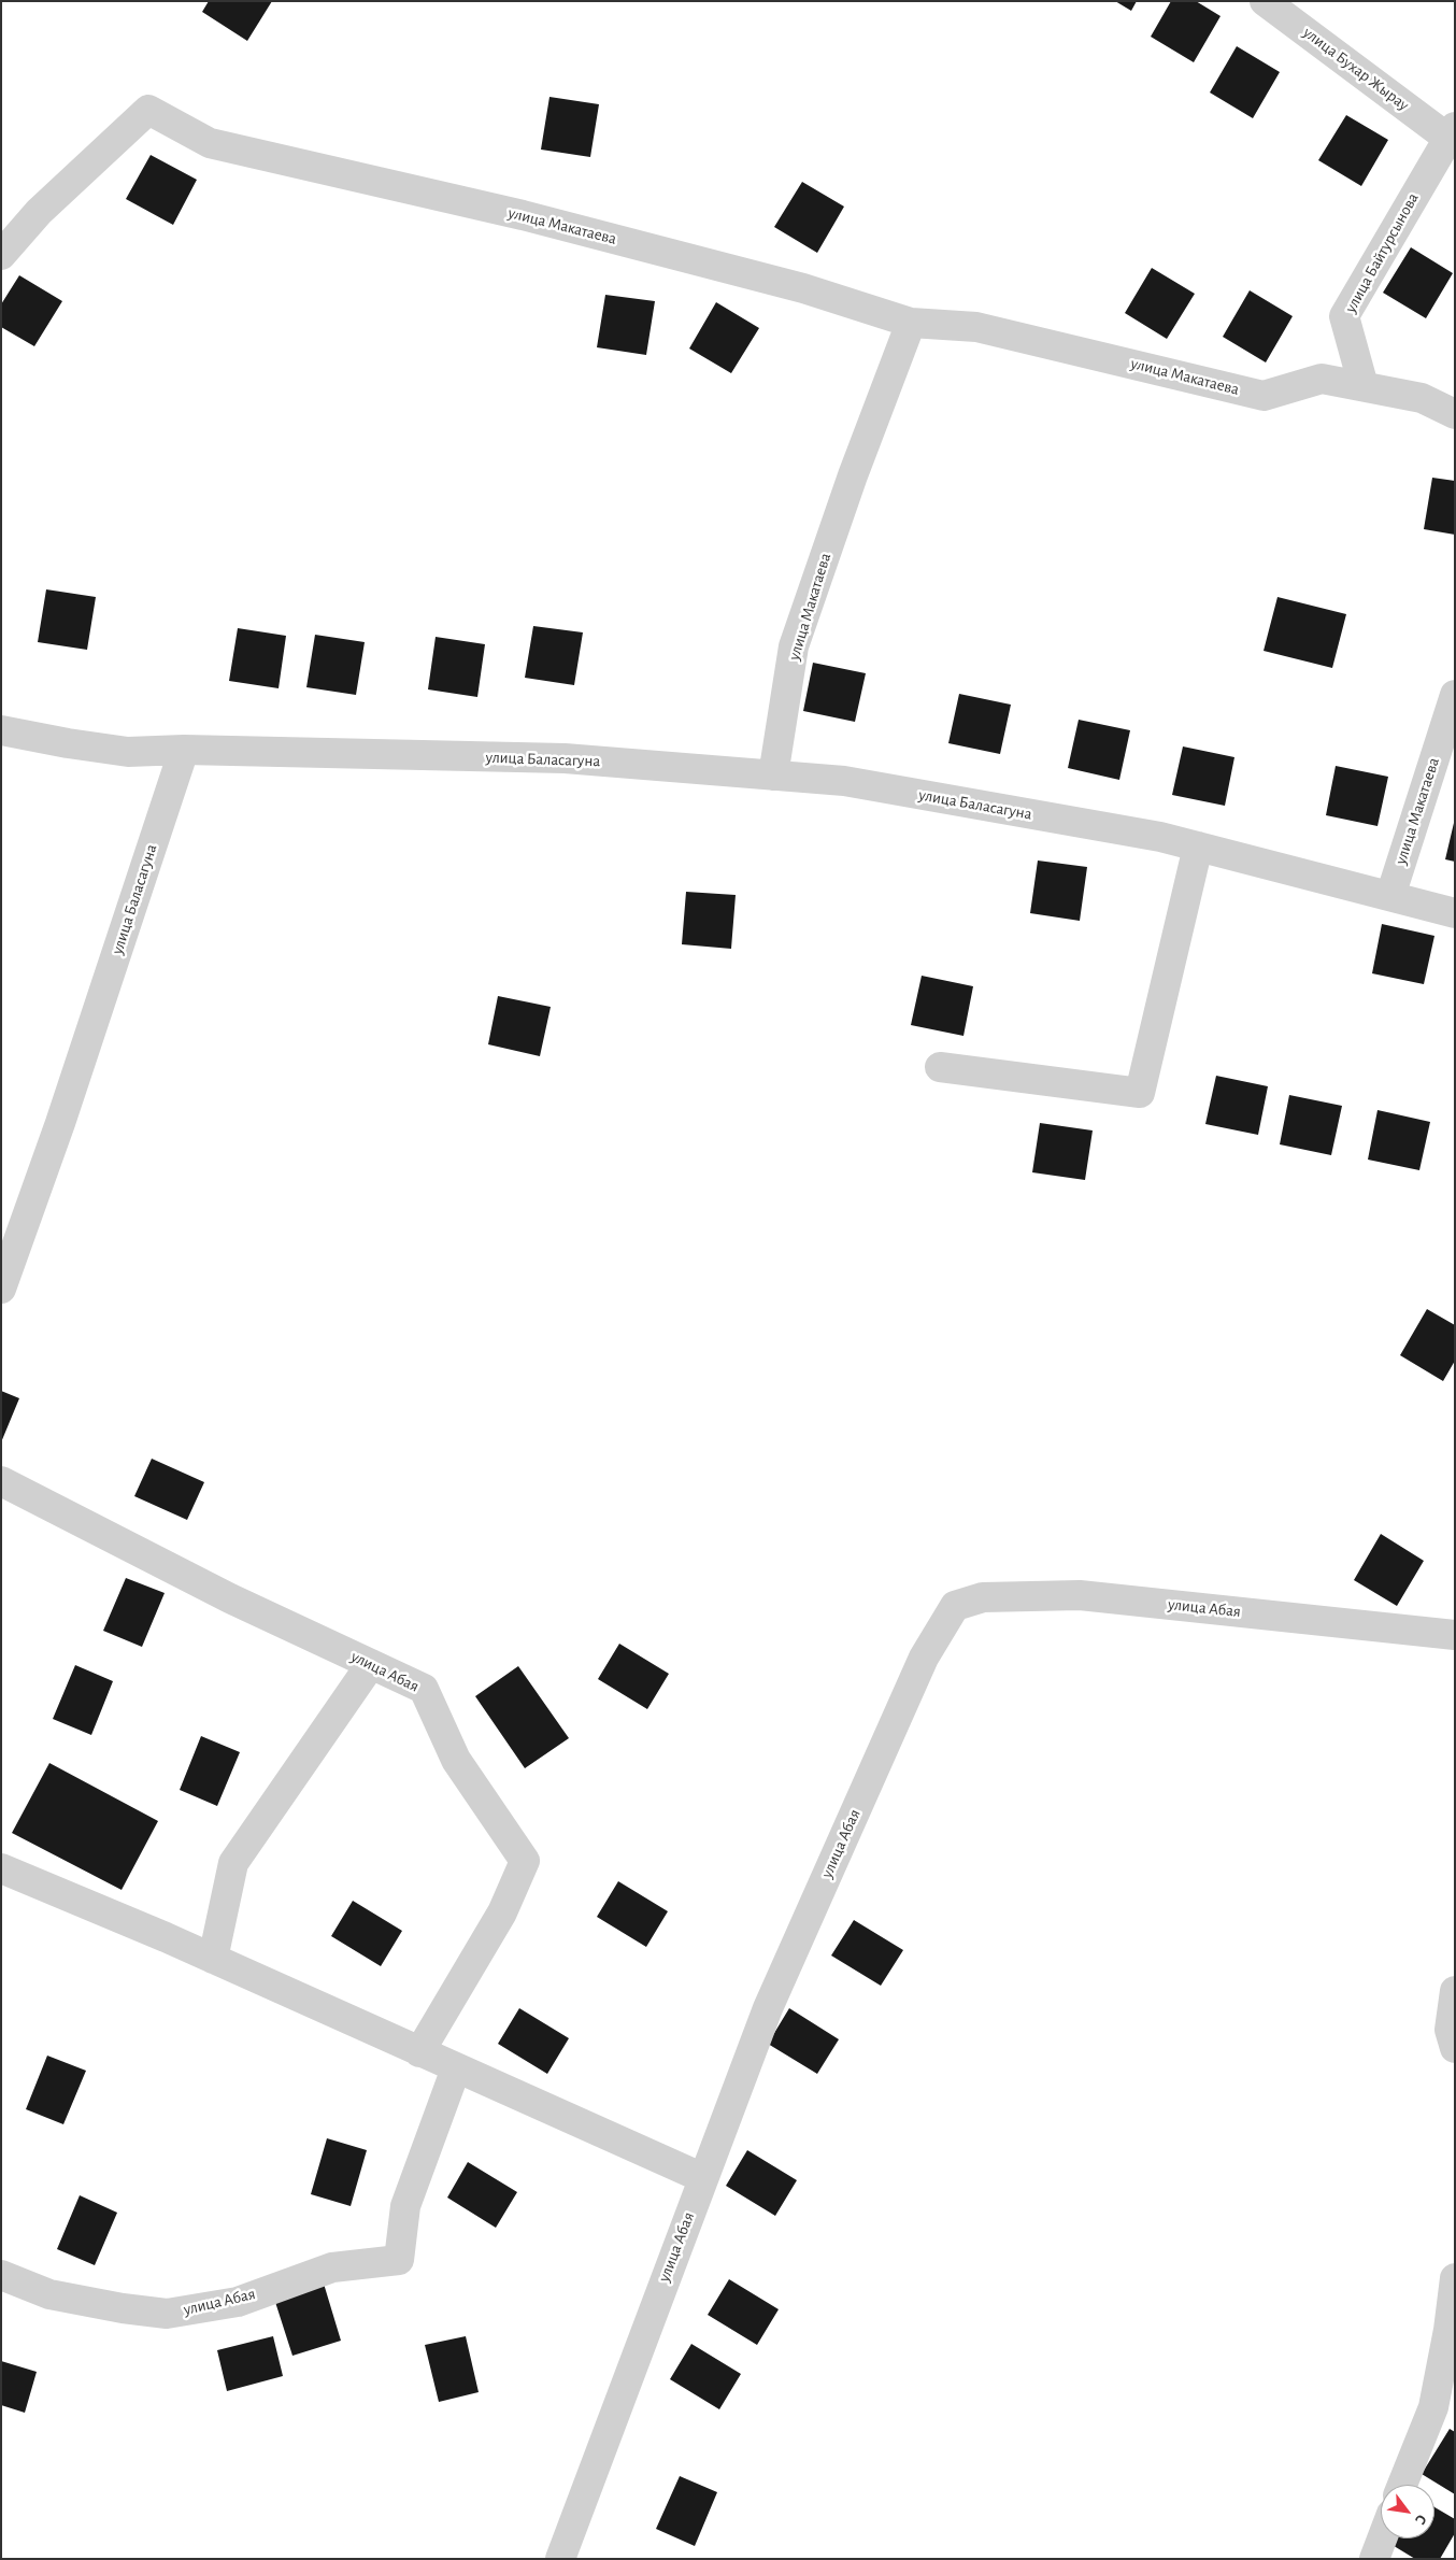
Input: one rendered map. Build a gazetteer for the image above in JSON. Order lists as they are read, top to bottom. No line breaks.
{"streets":{"street":["улица Бухар Жырау","улица Макатаева","улица Байтурсынова","улица Баласагуна","улица Абая"]},"crossings":[["улица Бухар Жырау","улица Байтурсынова"],["улица Макатаева","улица Байтурсынова"],["улица Макатаева","улица Баласагуна"]],"north":"bottom right"}
